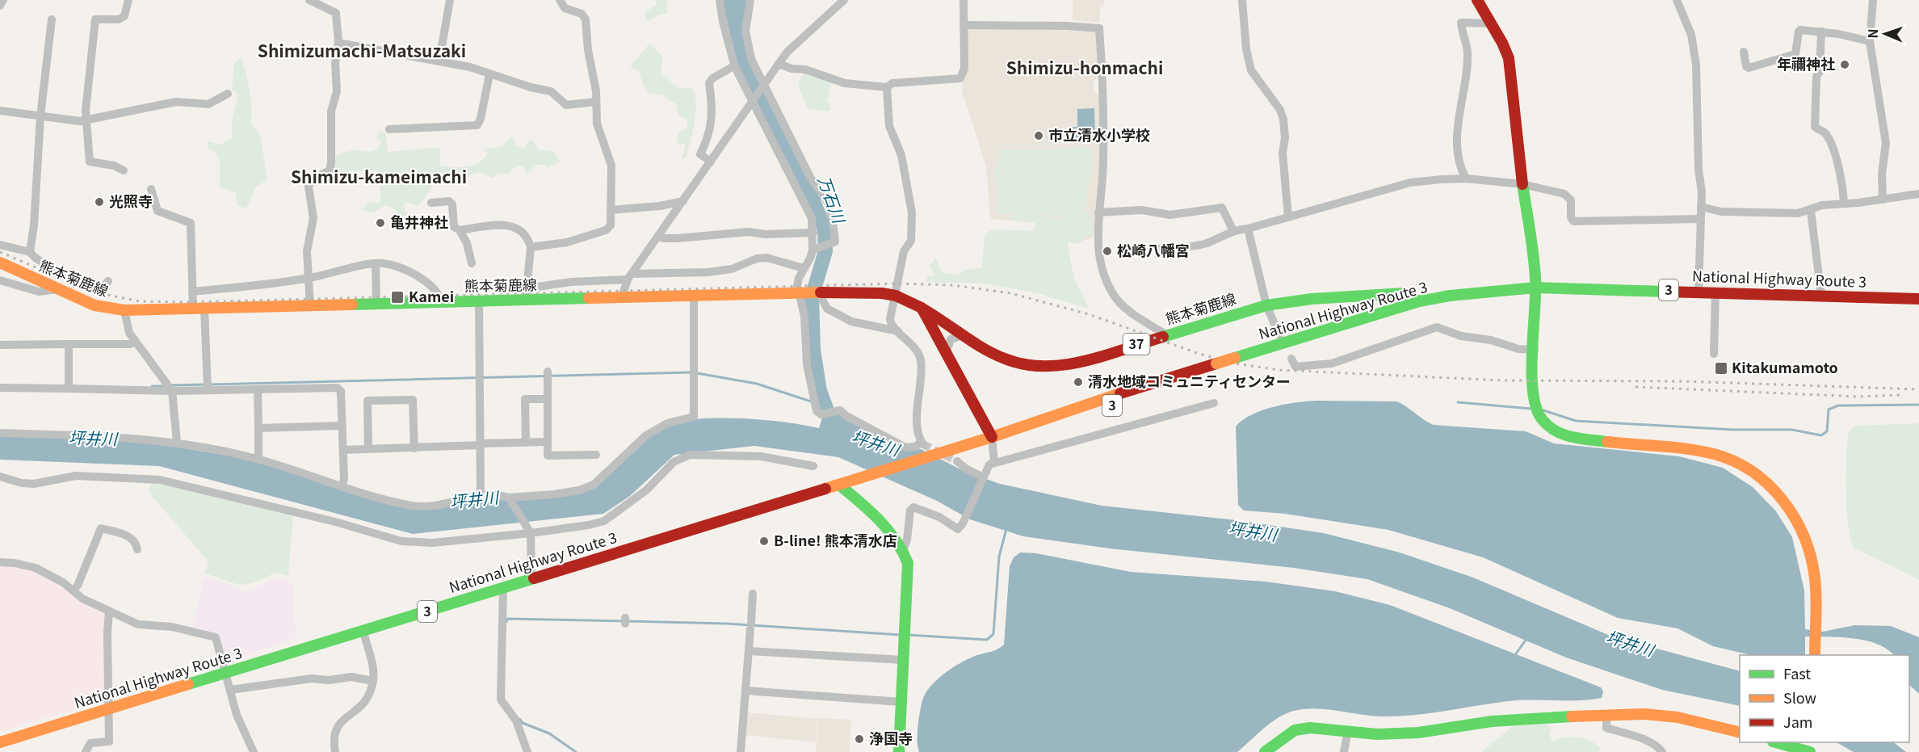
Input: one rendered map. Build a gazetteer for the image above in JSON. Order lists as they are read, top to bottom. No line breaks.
{"streets":{"main road":["熊本菊鹿線","National Highway Route 3","3","37"]},"crossings":[["熊本菊鹿線","National Highway Route 3"]],"districts":["Shimizumachi-Matsuzaki","Shimizu-honmachi","Shimizu-kameimachi"],"water":["万石川","坪井川"],"places":{"other":["年禰神社","市立清水小学校","光照寺","亀井神社","松崎八幡宮","清水地域コミュニティセンター","B-line! 熊本清水店","浄国寺"],"transit":["Kamei","Kitakumamoto"]},"legend":["Fast","Slow","Jam"],"north":"left"}
